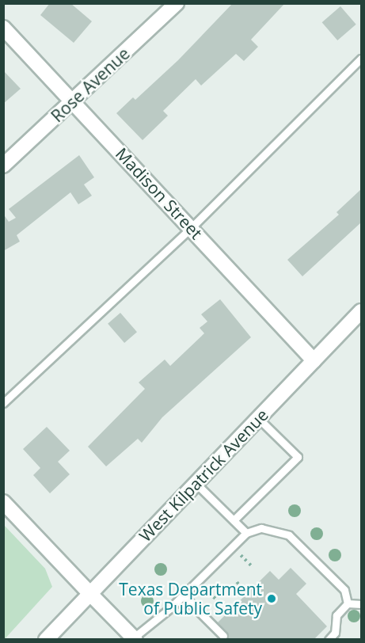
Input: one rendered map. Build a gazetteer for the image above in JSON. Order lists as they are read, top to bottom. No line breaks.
{"streets":{"street":["Rose Avenue","Madison Street","West Kilpatrick Avenue"]},"crossings":[["Rose Avenue","Madison Street"],["Madison Street","West Kilpatrick Avenue"]],"places":["Texas Department of Public Safety"]}
